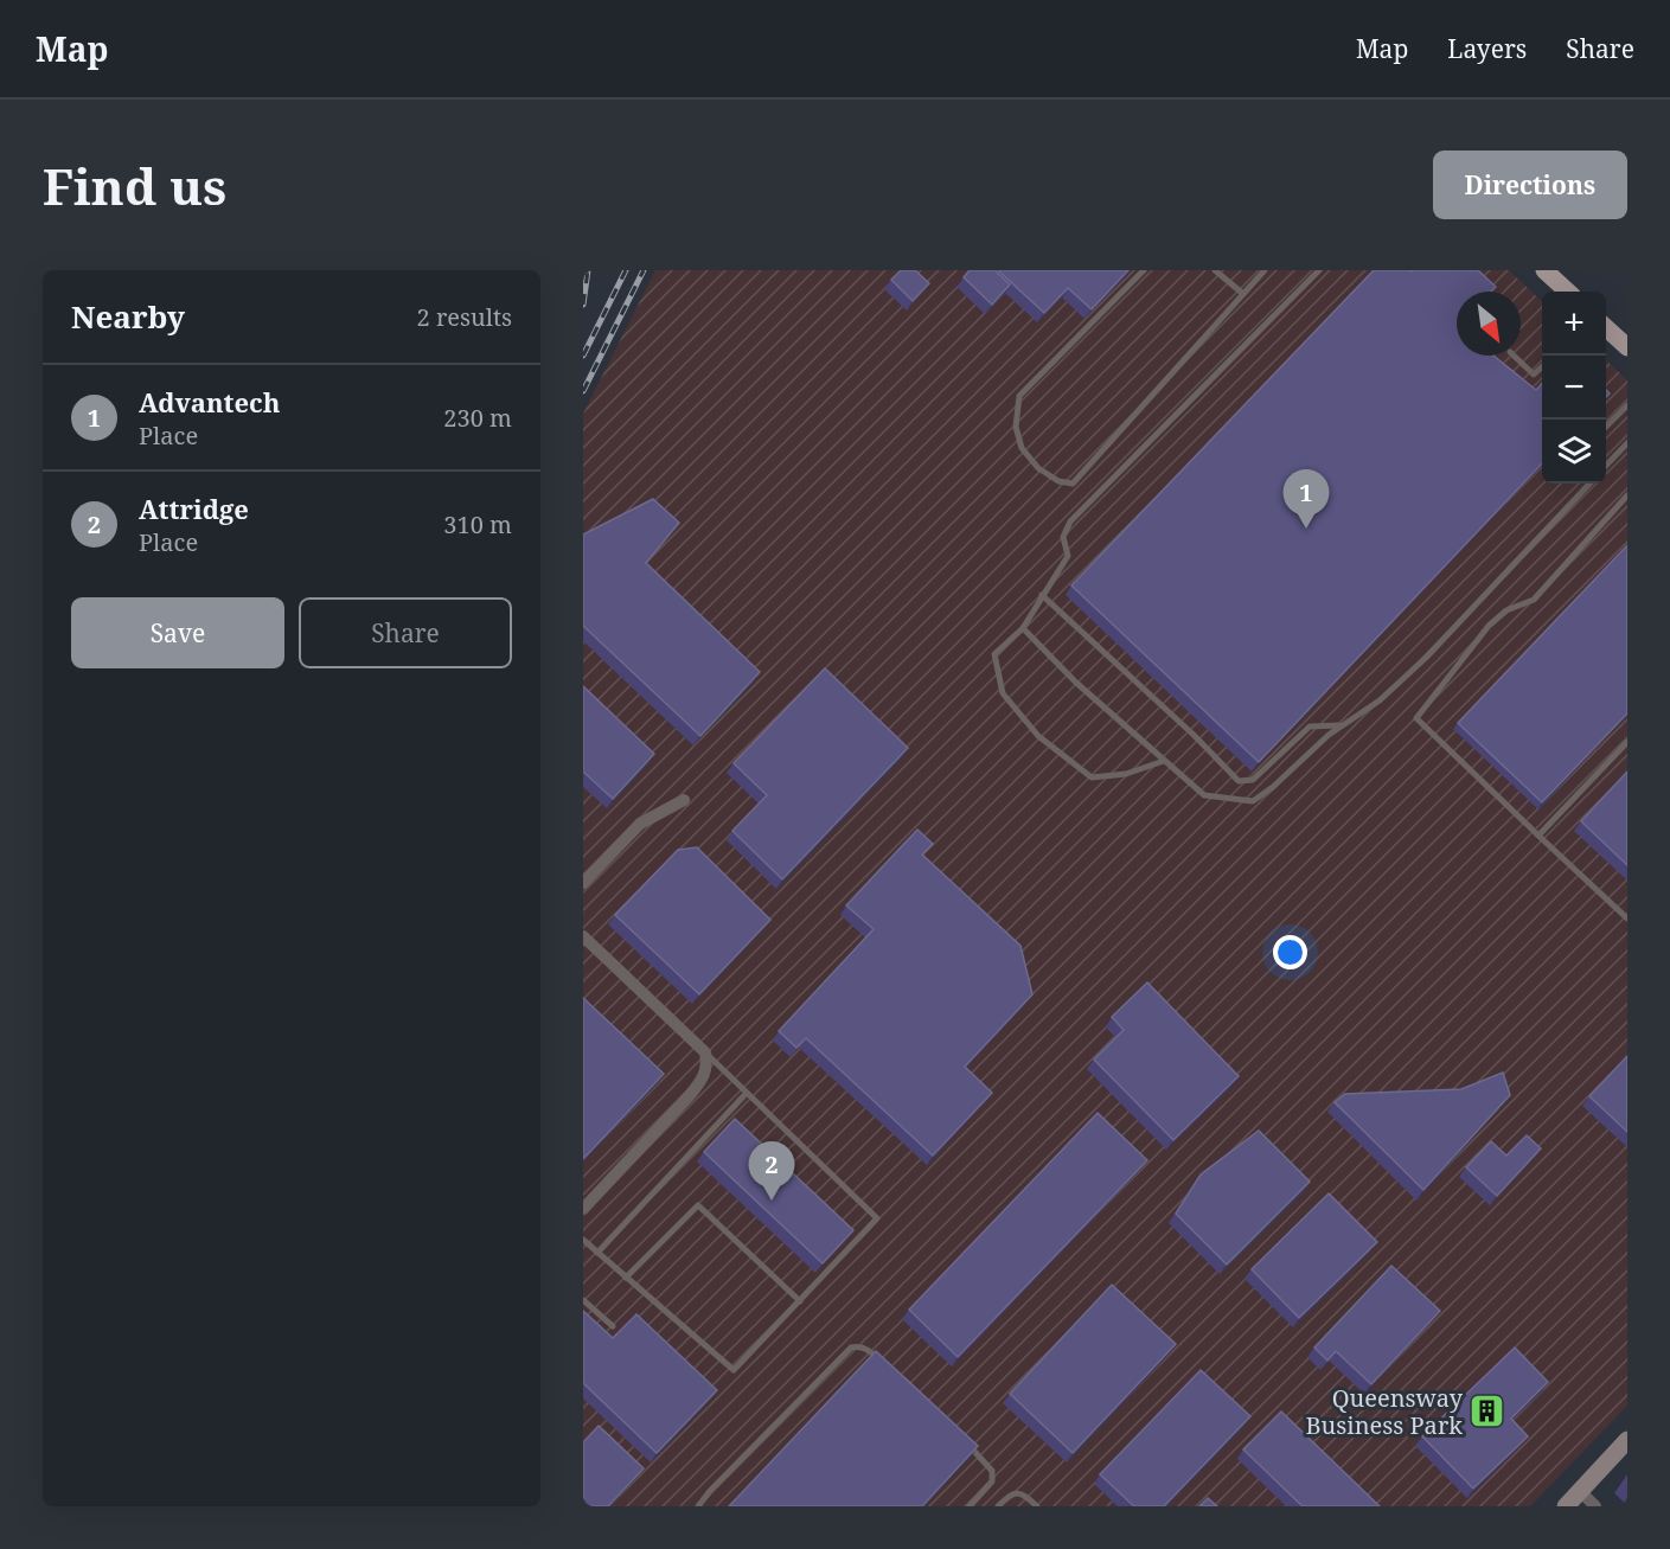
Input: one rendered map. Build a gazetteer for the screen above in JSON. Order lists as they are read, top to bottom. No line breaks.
{"places":{"building":["Queensway Business Park"]},"north":"bottom right","page":{"header":"Map","nav":["Map","Layers","Share"],"buttons":["Directions",["Save","Share"]],"title":"Find us","heading":["Nearby","2 results"],"map_buttons":["+","−"],"list":[{"mark":"1","name":"Advantech","note":"Place","value":"230 m"},{"mark":"2","name":"Attridge","note":"Place","value":"310 m"}],"pins":["1","2"]}}
